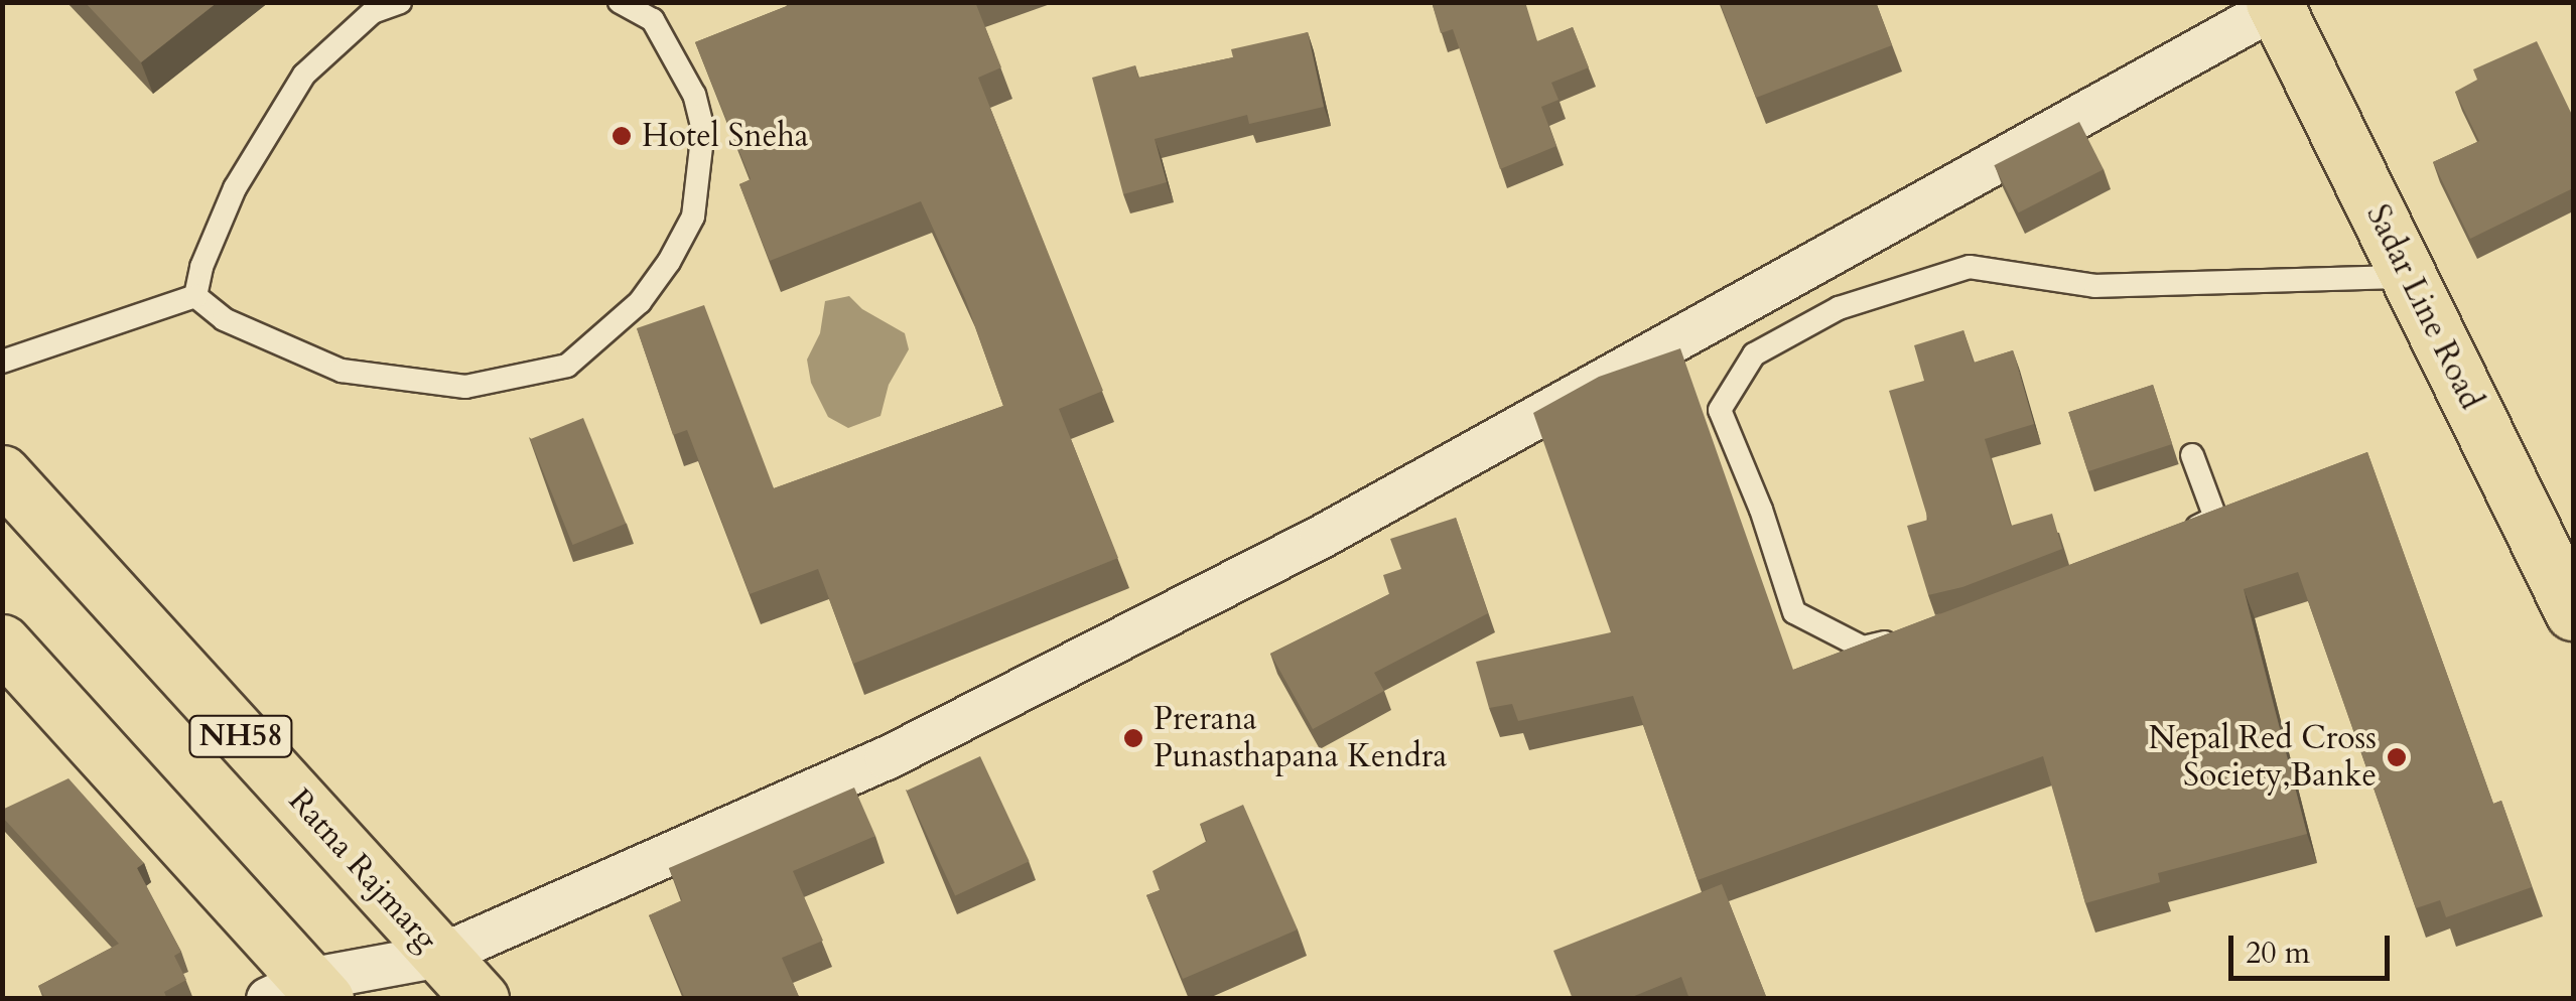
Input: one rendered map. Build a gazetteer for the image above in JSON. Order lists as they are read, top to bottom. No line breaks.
{"streets":{"main road":["Sadar Line Road","NH58","Ratna Rajmarg"]},"places":["Hotel Sneha","Prerana Punasthapana Kendra","Nepal Red Cross Society,Banke"],"scale_bar":"20 m"}
